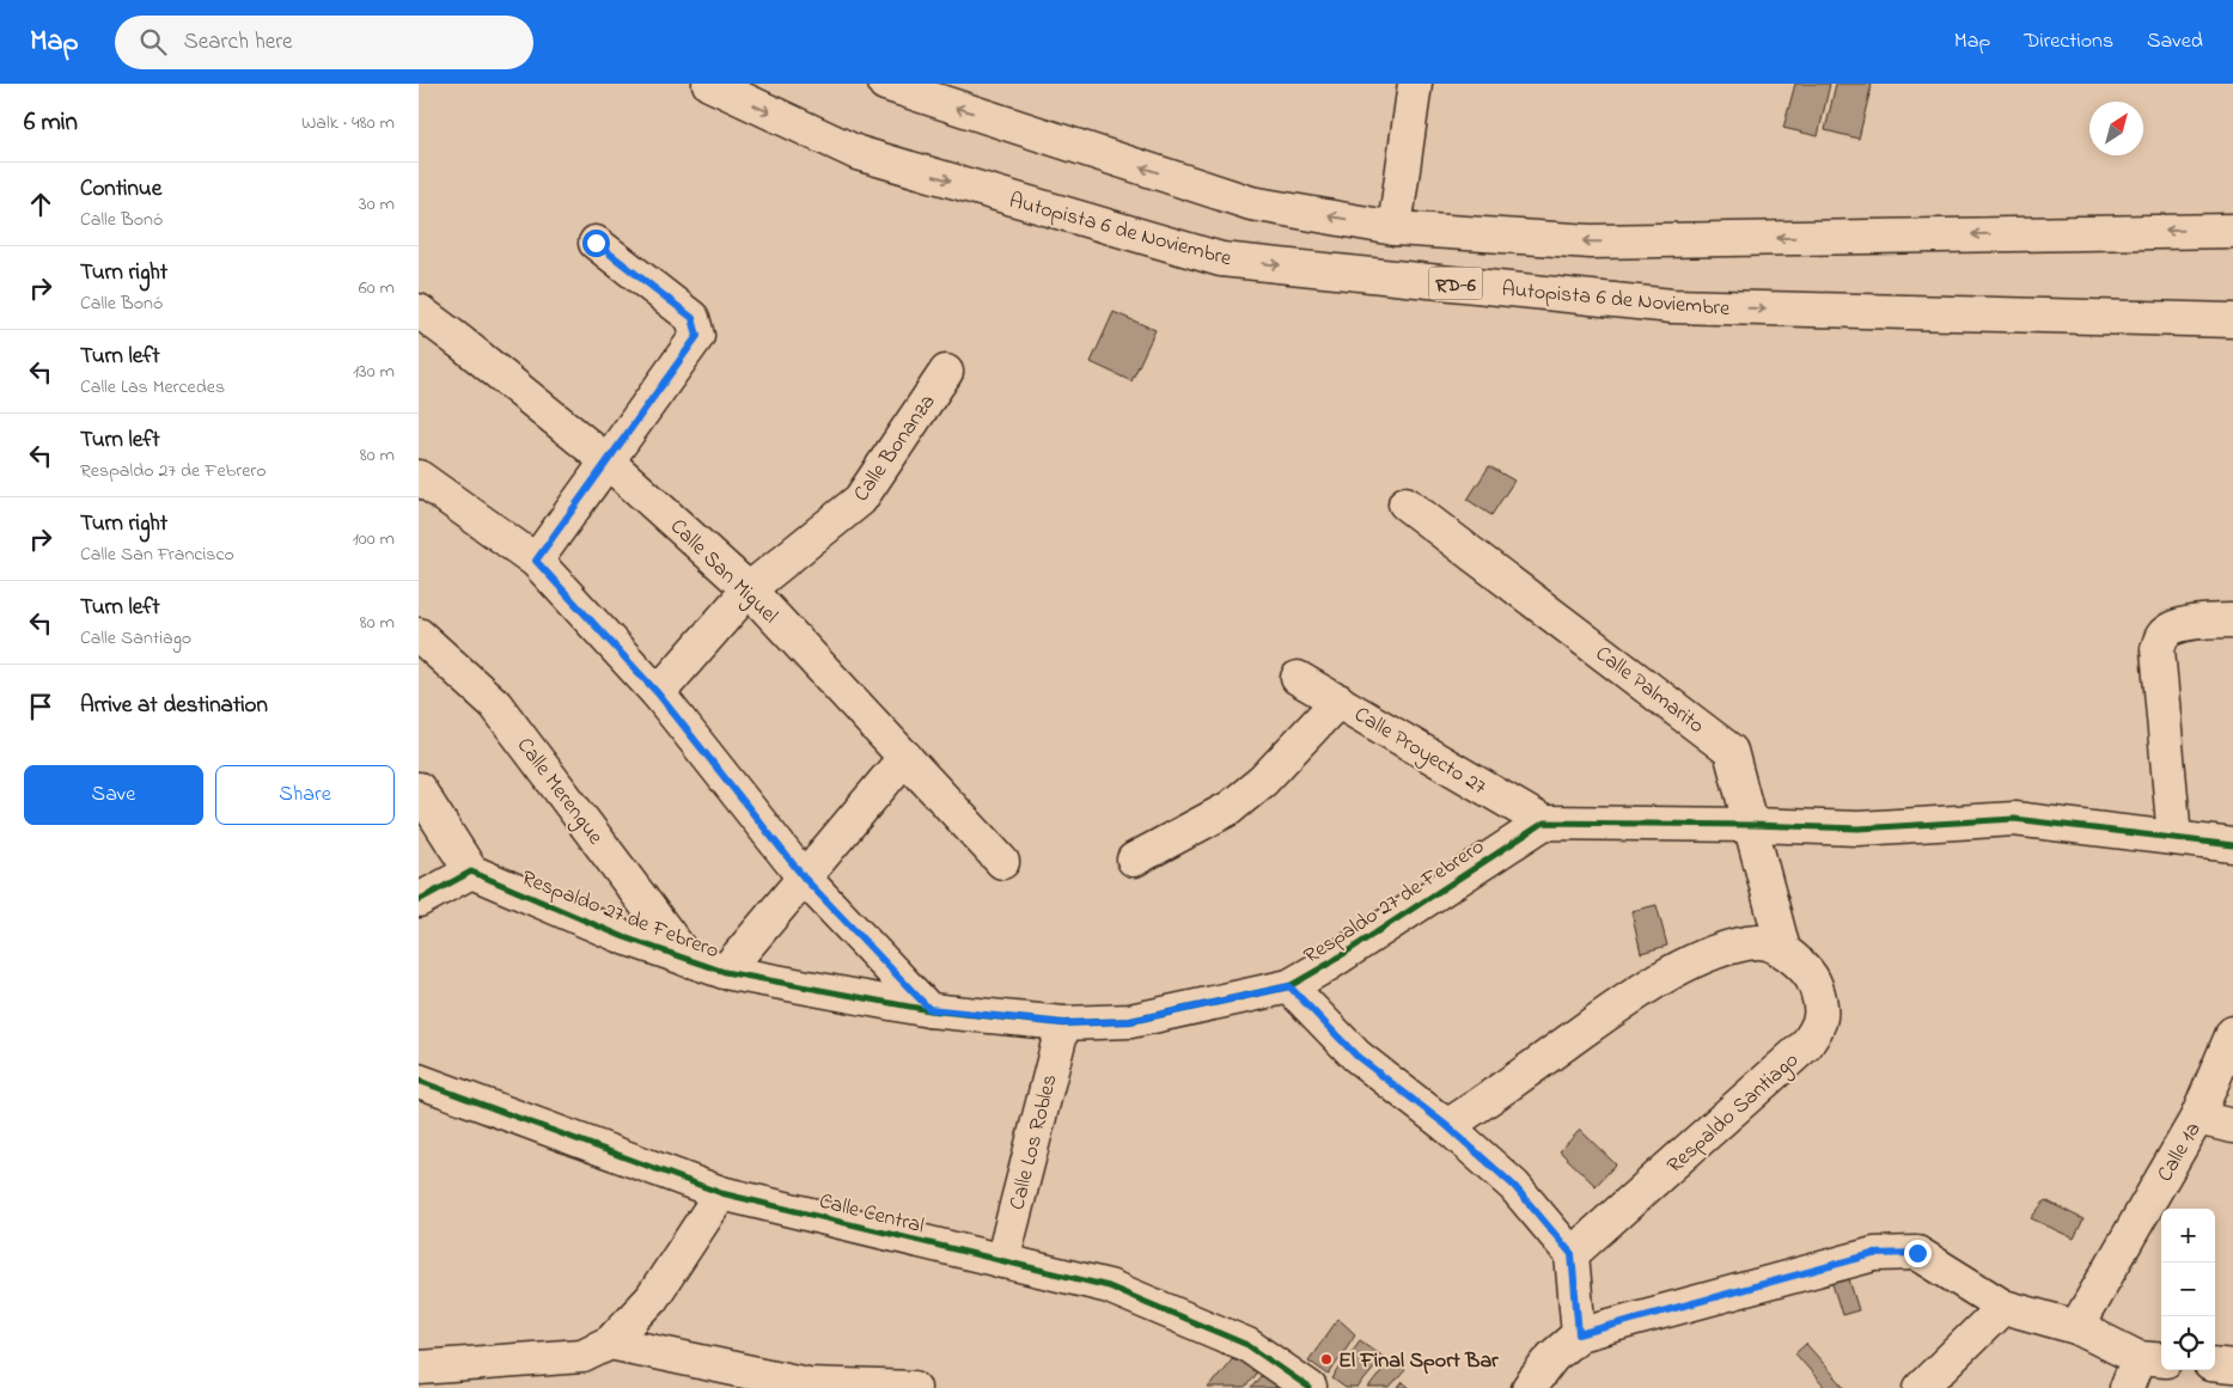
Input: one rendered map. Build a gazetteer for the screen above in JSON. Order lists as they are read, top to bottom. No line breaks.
{"streets":{"main road":["Autopista 6 de Noviembre","RD-6","Calle Bonanza","Calle San Miguel","Calle Palmarito","Calle Proyecto 27","Calle Merengue","Respaldo 27 de Febrero","Respaldo Santiago","Calle Los Robles","Calle 1a","Calle Central"]},"crossings":[["Calle Bonanza","Calle San Miguel"],["Calle Palmarito","Respaldo Santiago"],["Calle Proyecto 27","Respaldo 27 de Febrero"],["Calle Merengue","Respaldo 27 de Febrero"],["Respaldo 27 de Febrero","Calle Los Robles"],["Calle Los Robles","Calle Central"]],"places":["El Final Sport Bar"],"north":"top right","page":{"header":"Map","search":"Search here","nav":["Map","Directions","Saved"],"heading":["6 min","Walk · 480 m"],"list":[["Continue","Calle Bonó","30 m"],["Turn right","Calle Bonó","60 m"],["Turn left","Calle Las Mercedes","130 m"],["Turn left","Respaldo 27 de Febrero","80 m"],["Turn right","Calle San Francisco","100 m"],["Turn left","Calle Santiago","80 m"],"Arrive at destination"],"buttons":["Save","Share"],"map_buttons":["+","−"]}}
